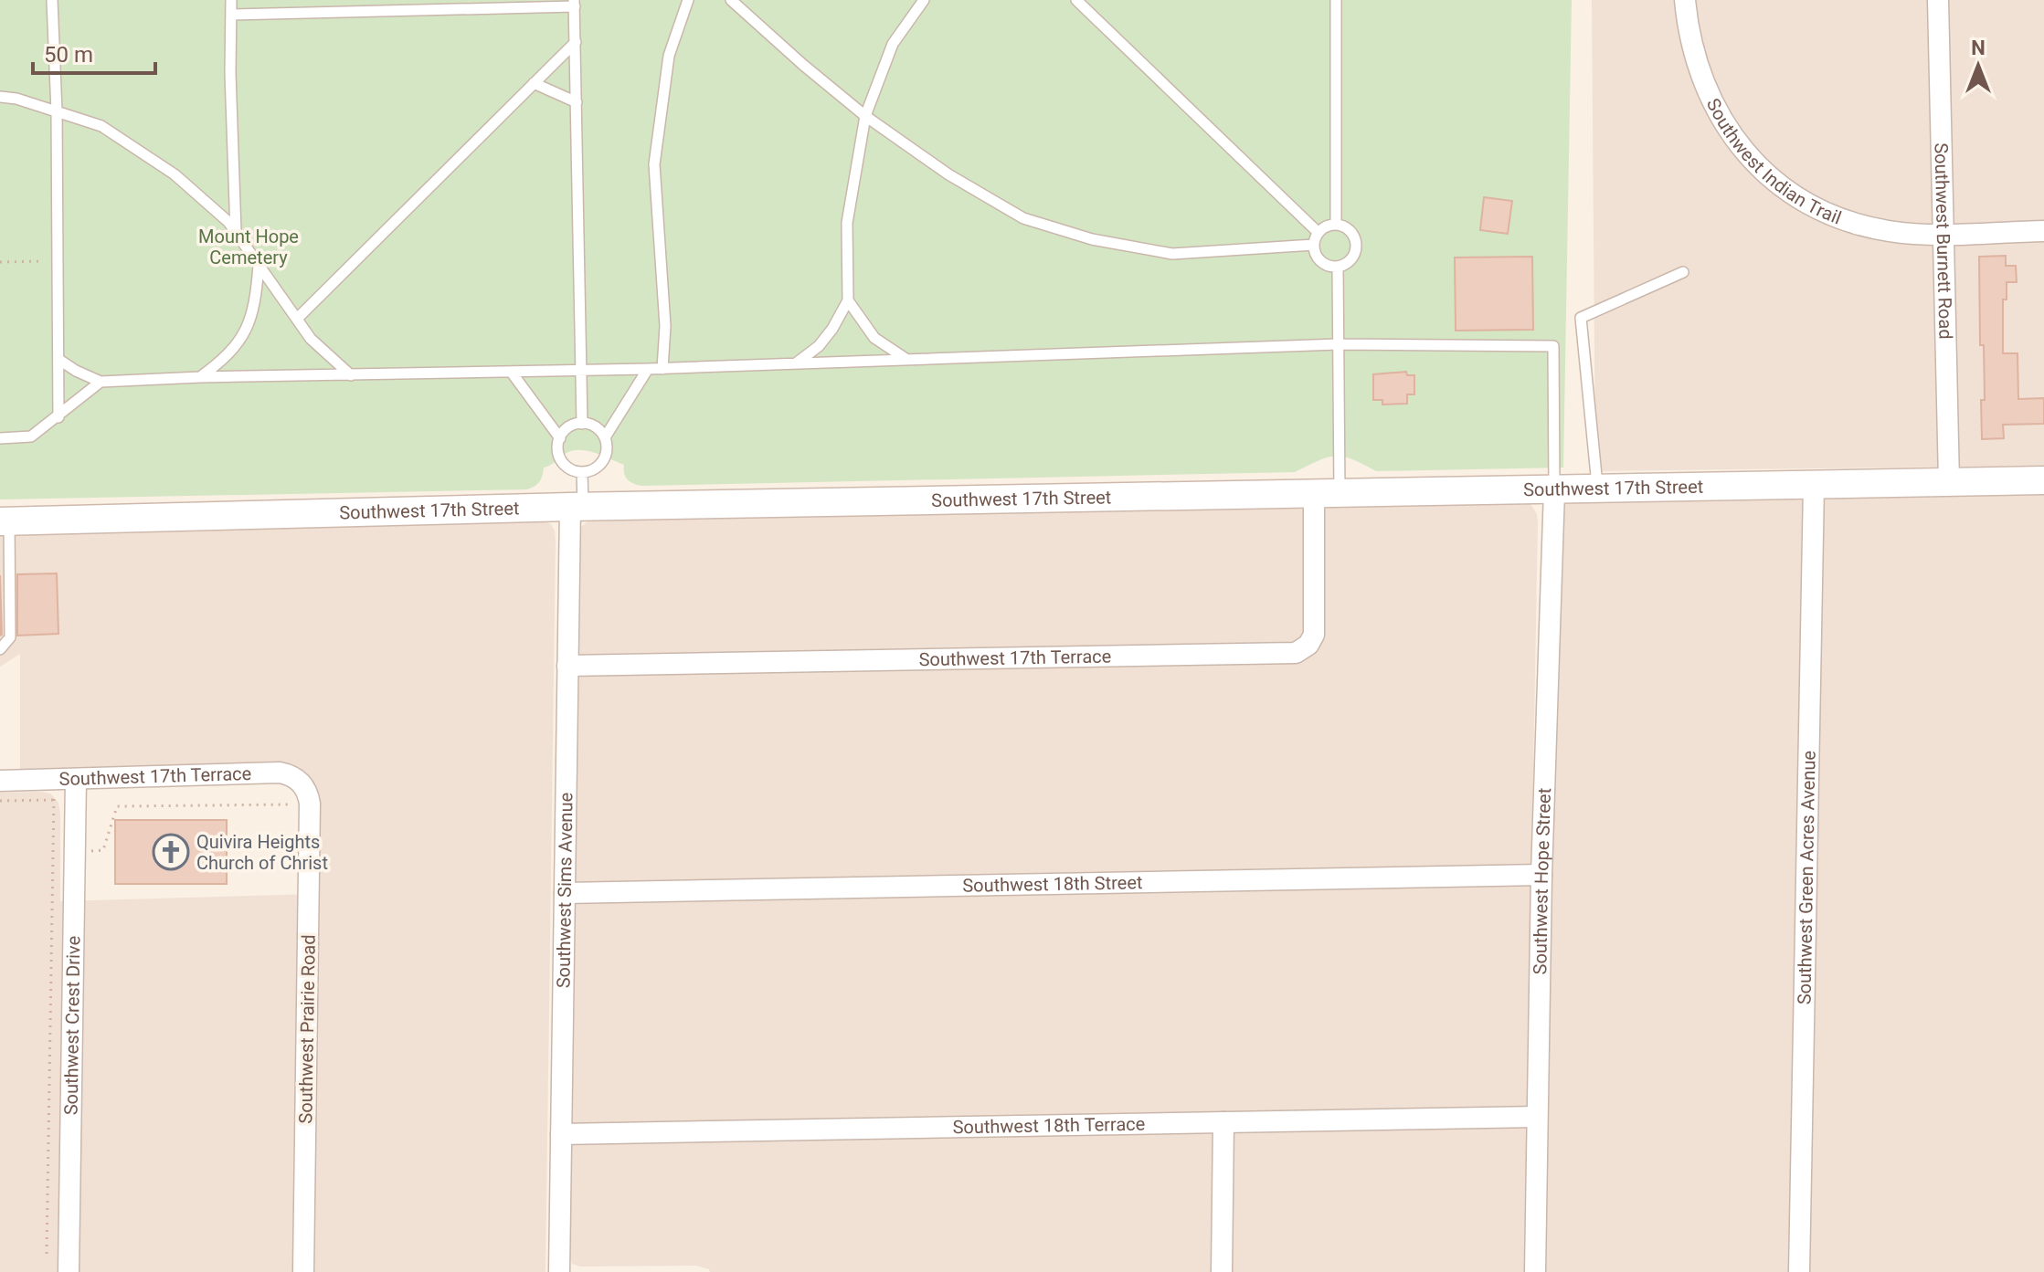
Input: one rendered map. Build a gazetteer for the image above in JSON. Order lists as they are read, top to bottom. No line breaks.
{"streets":{"main road":["Southwest 17th Street"],"street":["Southwest Indian Trail","Southwest Burnett Road","Southwest 17th Terrace","Southwest Green Acres Avenue","Southwest Hope Street","Southwest 18th Street","Southwest Sims Avenue","Southwest Crest Drive","Southwest Prairie Road","Southwest 18th Terrace"]},"crossings":[["Southwest Indian Trail","Southwest Burnett Road"],["Southwest Burnett Road","Southwest 17th Street"],["Southwest 17th Street","Southwest 17th Terrace"],["Southwest 17th Street","Southwest Green Acres Avenue"],["Southwest 17th Street","Southwest Hope Street"],["Southwest 17th Street","Southwest Sims Avenue"],["Southwest 17th Terrace","Southwest Sims Avenue"],["Southwest 17th Terrace","Southwest Crest Drive"],["Southwest 17th Terrace","Southwest Prairie Road"],["Southwest Hope Street","Southwest 18th Street"],["Southwest Hope Street","Southwest 18th Terrace"],["Southwest 18th Street","Southwest Sims Avenue"],["Southwest Sims Avenue","Southwest 18th Terrace"]],"parks":["Mount Hope Cemetery"],"places":{"church":["Quivira Heights Church of Christ"]},"scale_bar":"50 m","north":"top"}
